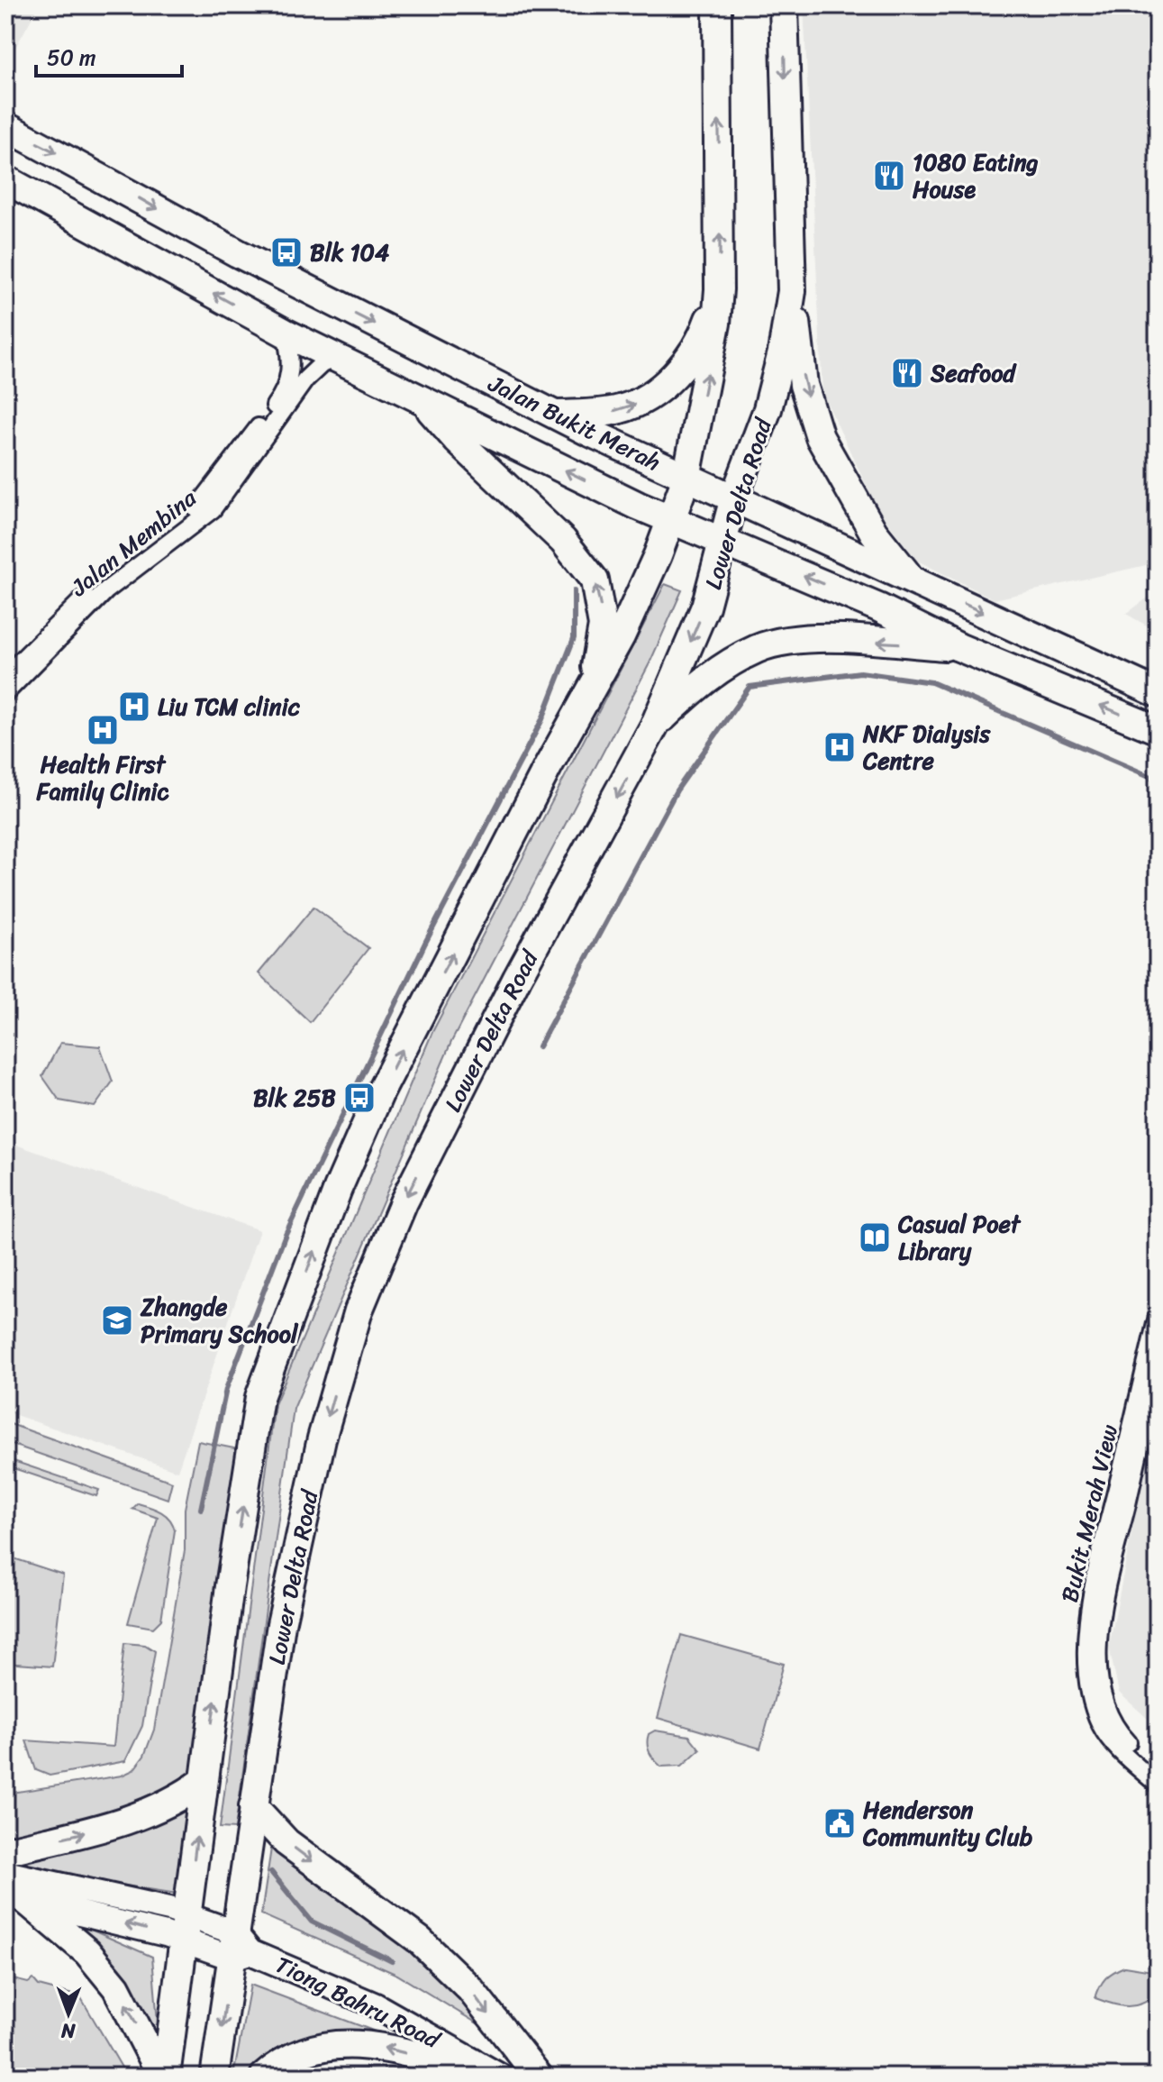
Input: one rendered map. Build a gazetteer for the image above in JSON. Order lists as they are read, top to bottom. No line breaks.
{"streets":{"main road":["Jalan Bukit Merah","Lower Delta Road","Tiong Bahru Road"],"street":["Jalan Membina","Bukit Merah View"]},"crossings":[["Jalan Bukit Merah","Lower Delta Road"],["Jalan Bukit Merah","Jalan Membina"],["Lower Delta Road","Tiong Bahru Road"]],"places":{"restaurant":["1080 Eating House","Seafood"],"bus stop":["Blk 104","Blk 25B"],"hospital":["Liu TCM clinic","Health First Family Clinic","NKF Dialysis Centre"],"library":["Casual Poet Library"],"school or university":["Zhangde Primary School"],"public building":["Henderson Community Club"]},"scale_bar":"50 m","north":"bottom"}
